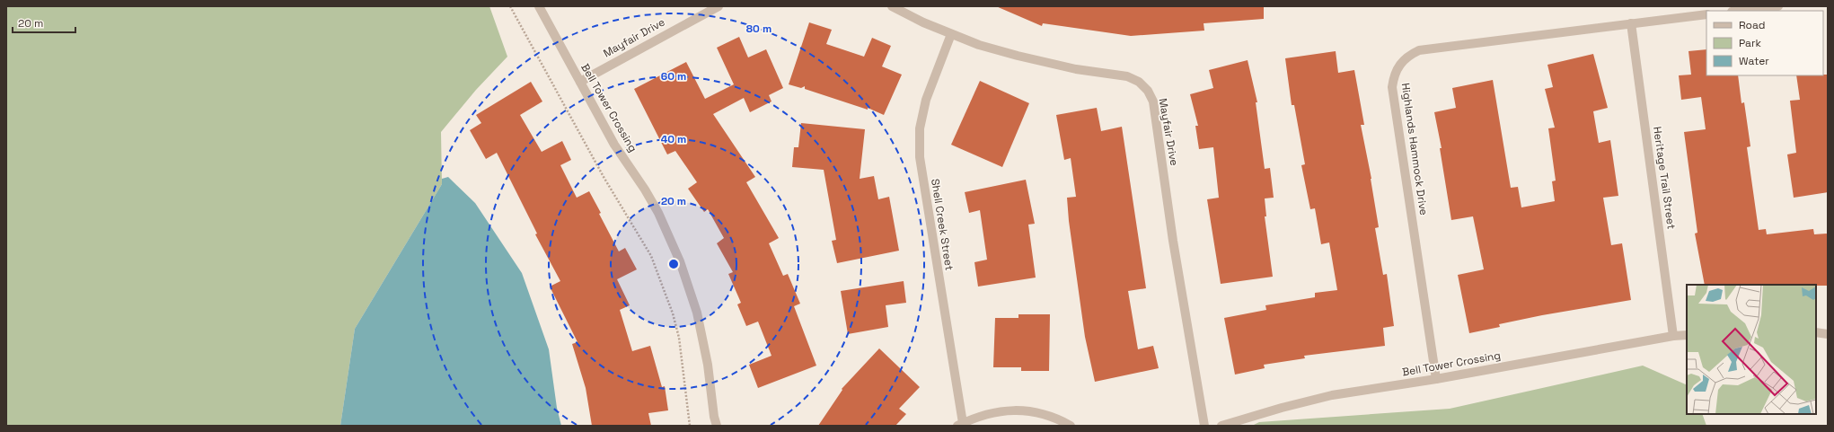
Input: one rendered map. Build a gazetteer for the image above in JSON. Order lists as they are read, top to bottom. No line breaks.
{"streets":{"street":["Mayfair Drive","Bell Tower Crossing","Highlands Hammock Drive","Heritage Trail Street","Shell Creek Street"]},"crossings":[["Mayfair Drive","Bell Tower Crossing"],["Mayfair Drive","Shell Creek Street"],["Bell Tower Crossing","Highlands Hammock Drive"],["Bell Tower Crossing","Heritage Trail Street"],["Highlands Hammock Drive","Heritage Trail Street"]],"legend":["Road","Park","Water"],"scale_bar":"20 m","rings":["80 m","60 m","40 m","20 m"]}
